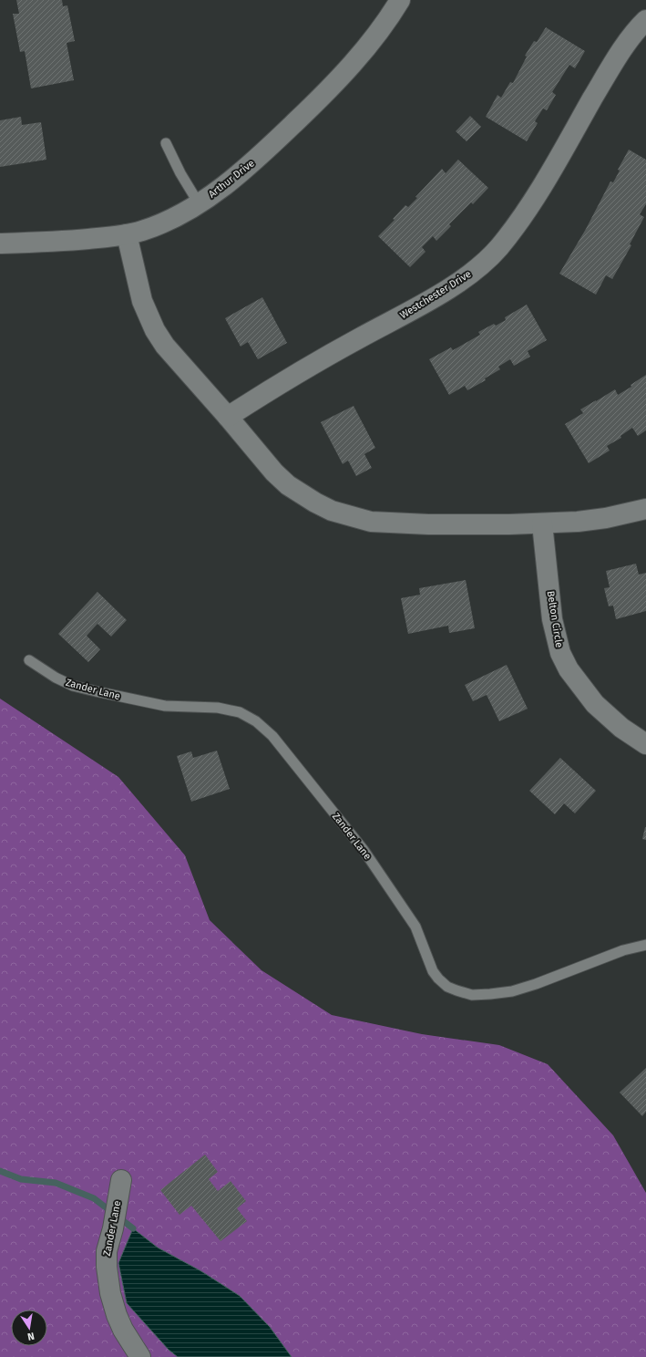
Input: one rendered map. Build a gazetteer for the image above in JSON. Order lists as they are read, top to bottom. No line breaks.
{"streets":{"street":["Arthur Drive","Westchester Drive","Belton Circle","Zander Lane"]},"north":"bottom"}
